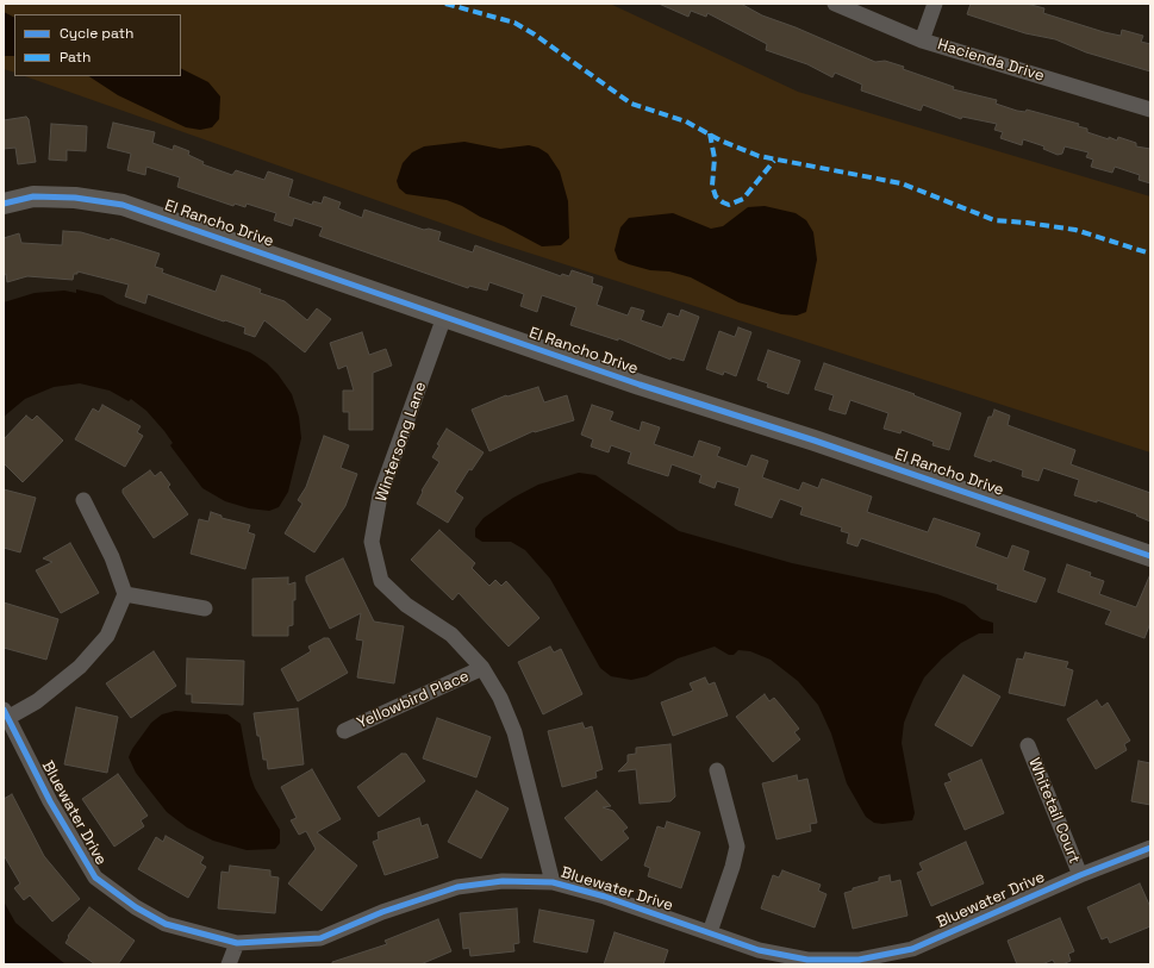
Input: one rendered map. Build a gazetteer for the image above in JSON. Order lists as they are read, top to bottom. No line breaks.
{"streets":{"street":["Hacienda Drive","El Rancho Drive","Wintersong Lane","Yellowbird Place","Whitetail Court","Bluewater Drive"]},"crossings":[["El Rancho Drive","Wintersong Lane"],["Wintersong Lane","Yellowbird Place"],["Wintersong Lane","Bluewater Drive"],["Whitetail Court","Bluewater Drive"]],"legend":["Cycle path","Path"]}
